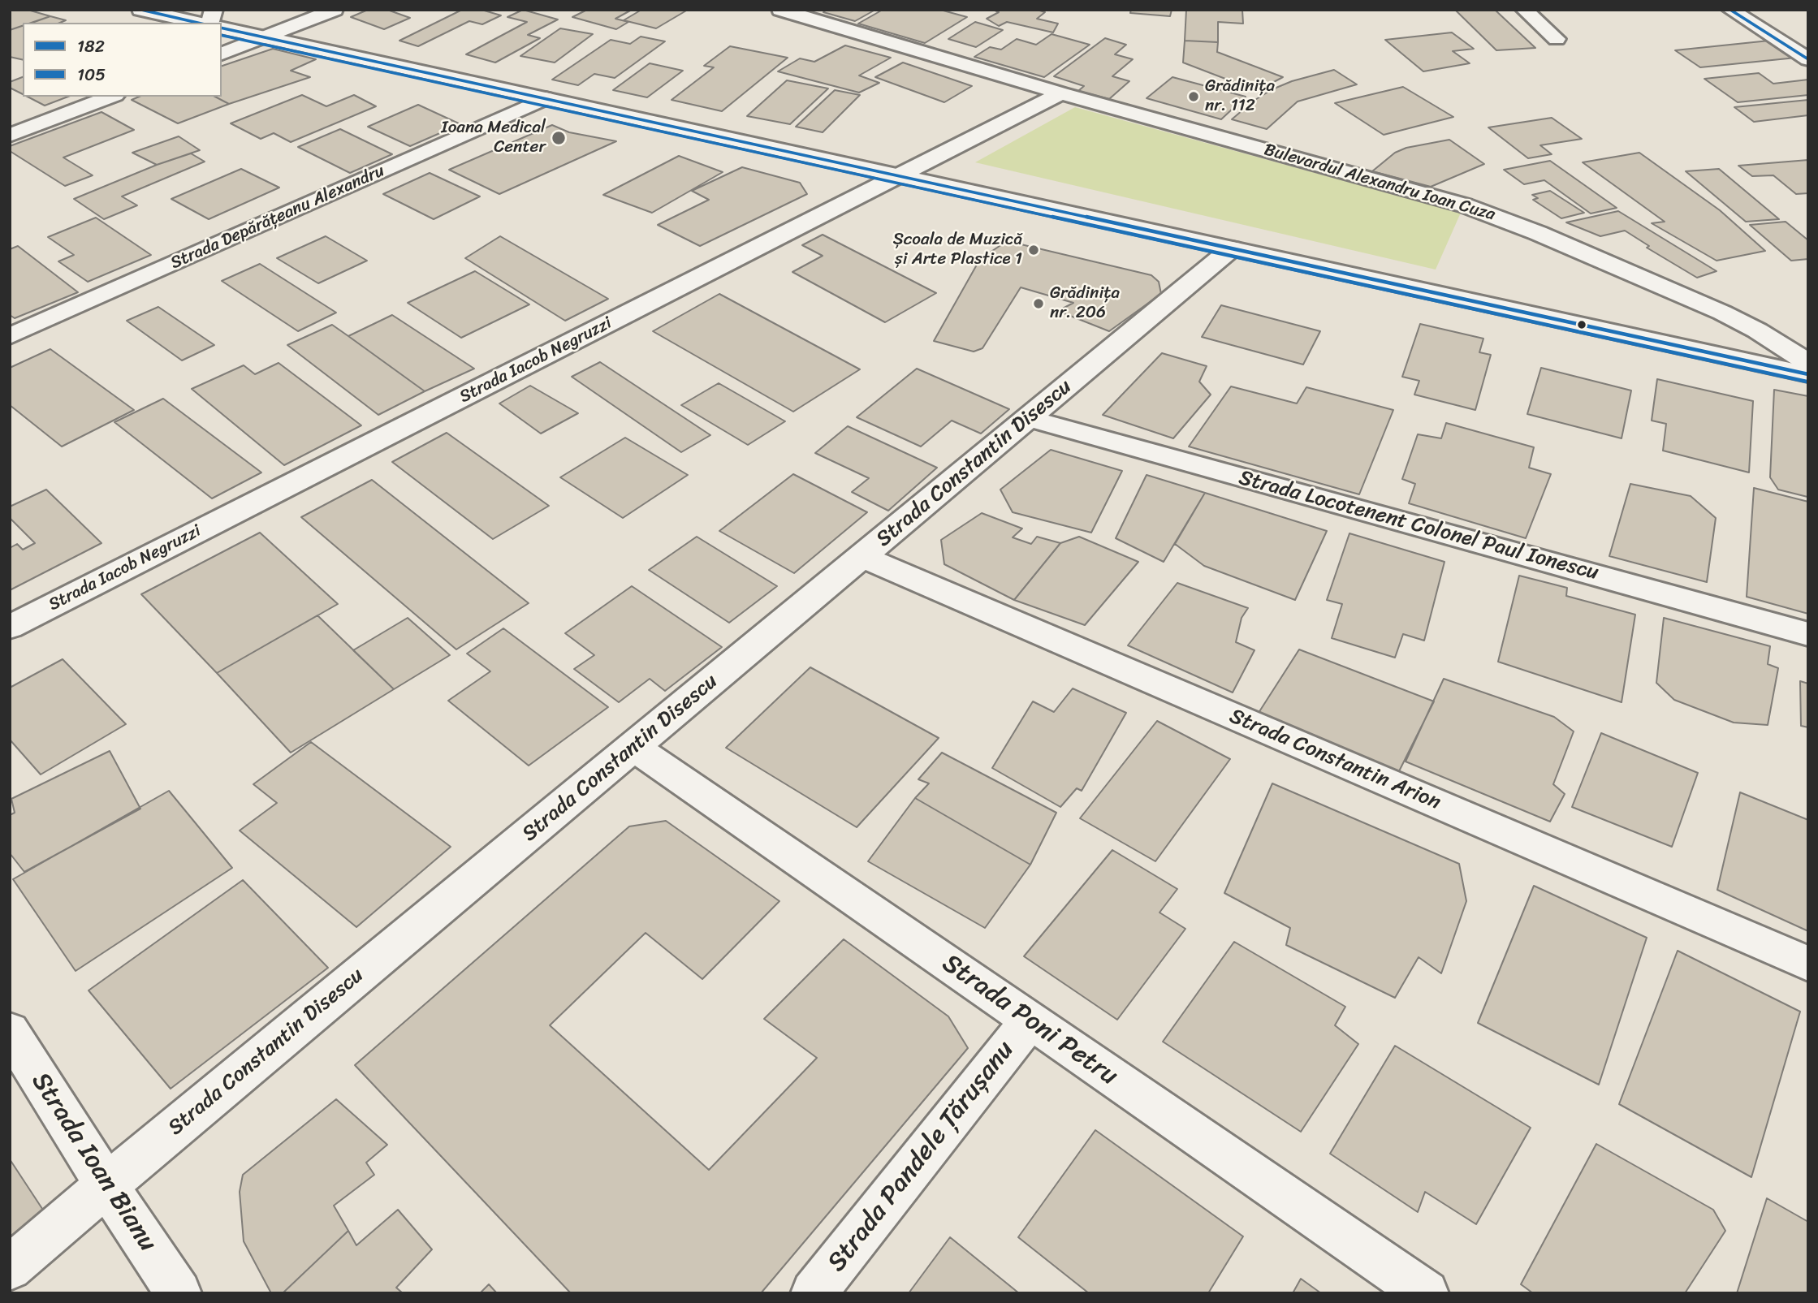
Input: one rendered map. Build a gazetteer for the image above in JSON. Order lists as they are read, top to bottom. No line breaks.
{"streets":{"street":["Bulevardul Alexandru Ioan Cuza","Strada Depărățeanu Alexandru","Strada Iacob Negruzzi","Strada Constantin Disescu","Strada Locotenent Colonel Paul Ionescu","Strada Constantin Arion","Strada Poni Petru","Strada Pandele Țărușanu","Strada Ioan Bianu"]},"crossings":[["Bulevardul Alexandru Ioan Cuza","Strada Iacob Negruzzi"],["Strada Constantin Disescu","Strada Locotenent Colonel Paul Ionescu"],["Strada Constantin Disescu","Strada Constantin Arion"],["Strada Constantin Disescu","Strada Poni Petru"],["Strada Constantin Disescu","Strada Ioan Bianu"],["Strada Poni Petru","Strada Pandele Țărușanu"]],"places":["Grădinița nr. 112","Ioana Medical Center","Școala de Muzică și Arte Plastice 1","Grădinița nr. 206"],"lines":["transit line 182","transit line 105"],"legend":["182","105"]}
